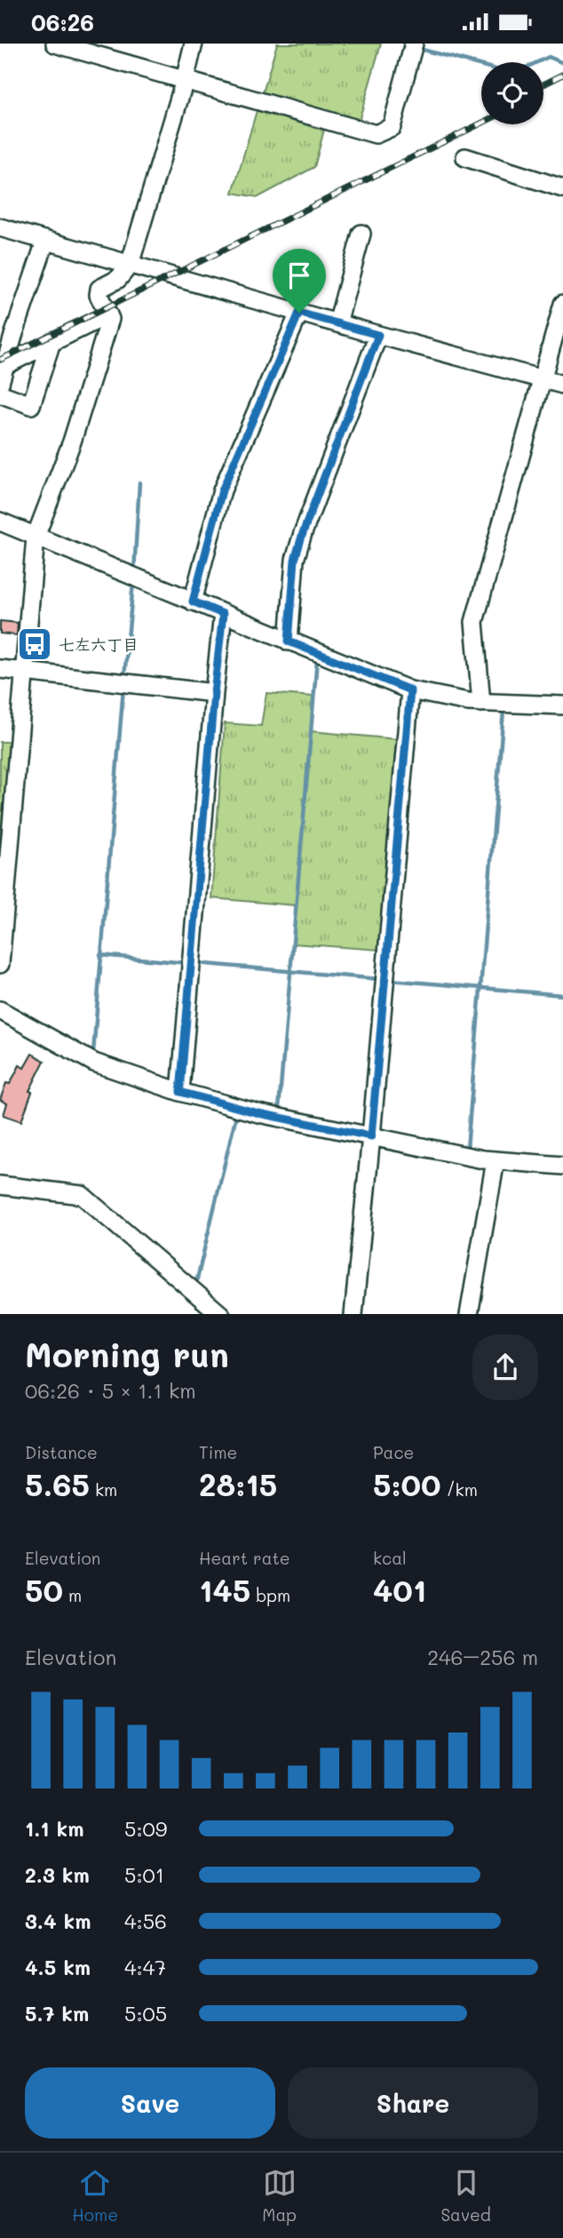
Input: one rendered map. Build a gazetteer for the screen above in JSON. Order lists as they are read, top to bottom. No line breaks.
{"places":{"bus stop":["七左六丁目"]},"page":{"status":"06:26","heading":["Morning run","06:26 · 5 × 1.1 km"],"stats":[["Distance","5.65 km"],["Time","28:15"],["Pace","5:00 /km"],["Elevation","50 m"],["Heart rate","145 bpm"],["kcal","401"]],"chart":["Elevation","246–256 m"],"list":[{"name":"1.1 km","note":"5:09"},{"name":"2.3 km","note":"5:01"},{"name":"3.4 km","note":"4:56"},{"name":"4.5 km","note":"4:47"},{"name":"5.7 km","note":"5:05"}],"buttons":["Save","Share"],"tabs":["Home","Map","Saved"]}}
